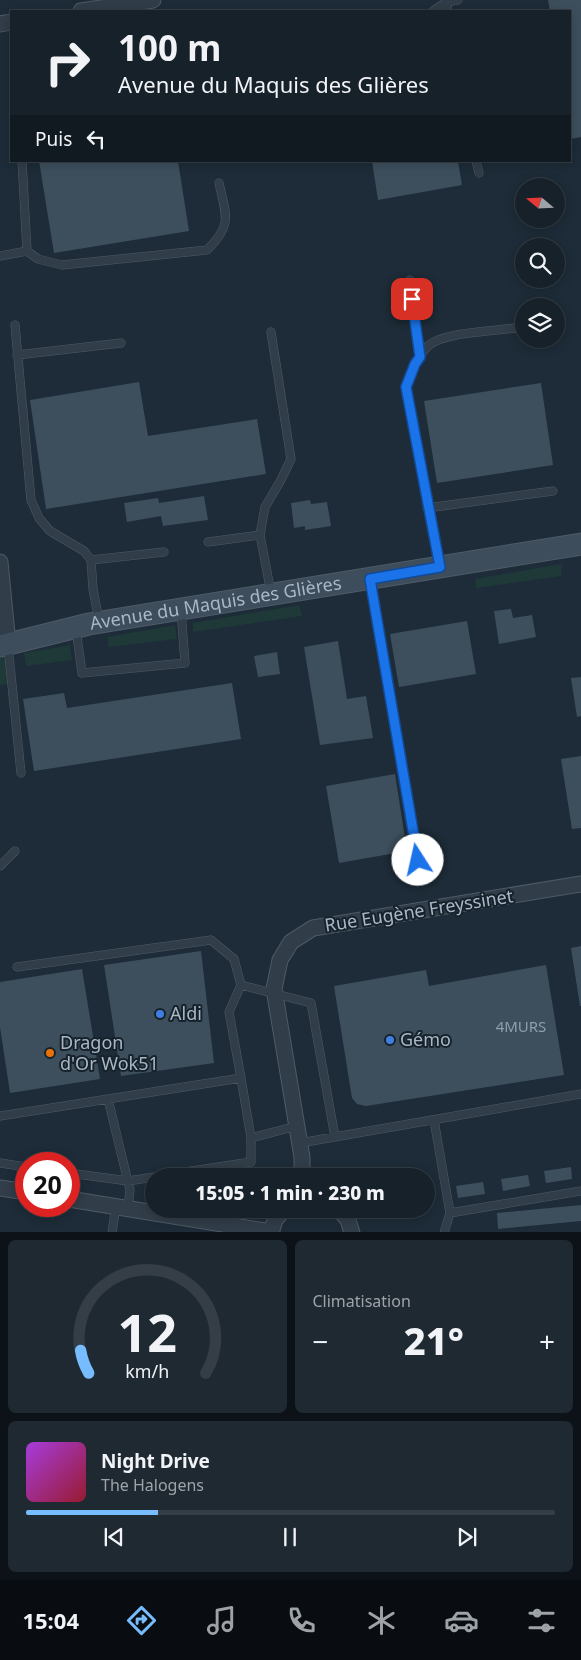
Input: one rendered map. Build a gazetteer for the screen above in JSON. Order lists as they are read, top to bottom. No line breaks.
{"streets":{"main road":["Avenue du Maquis des Glières"],"street":["Rue Eugène Freyssinet"]},"places":["Aldi","Gémo","Dragon d'Or Wok51"],"house_numbers":["4MURS"],"north":"left","page":{"turn":["100 m","Avenue du Maquis des Glières"],"then":"Puis","limit":"20","trip":"15:05 · 1 min · 230 m","tile":"Climatisation","heat":["−","21°","+"],"song":["Night Drive","The Halogens"],"tabs":"15:04","gauge":["12","km/h"]}}
